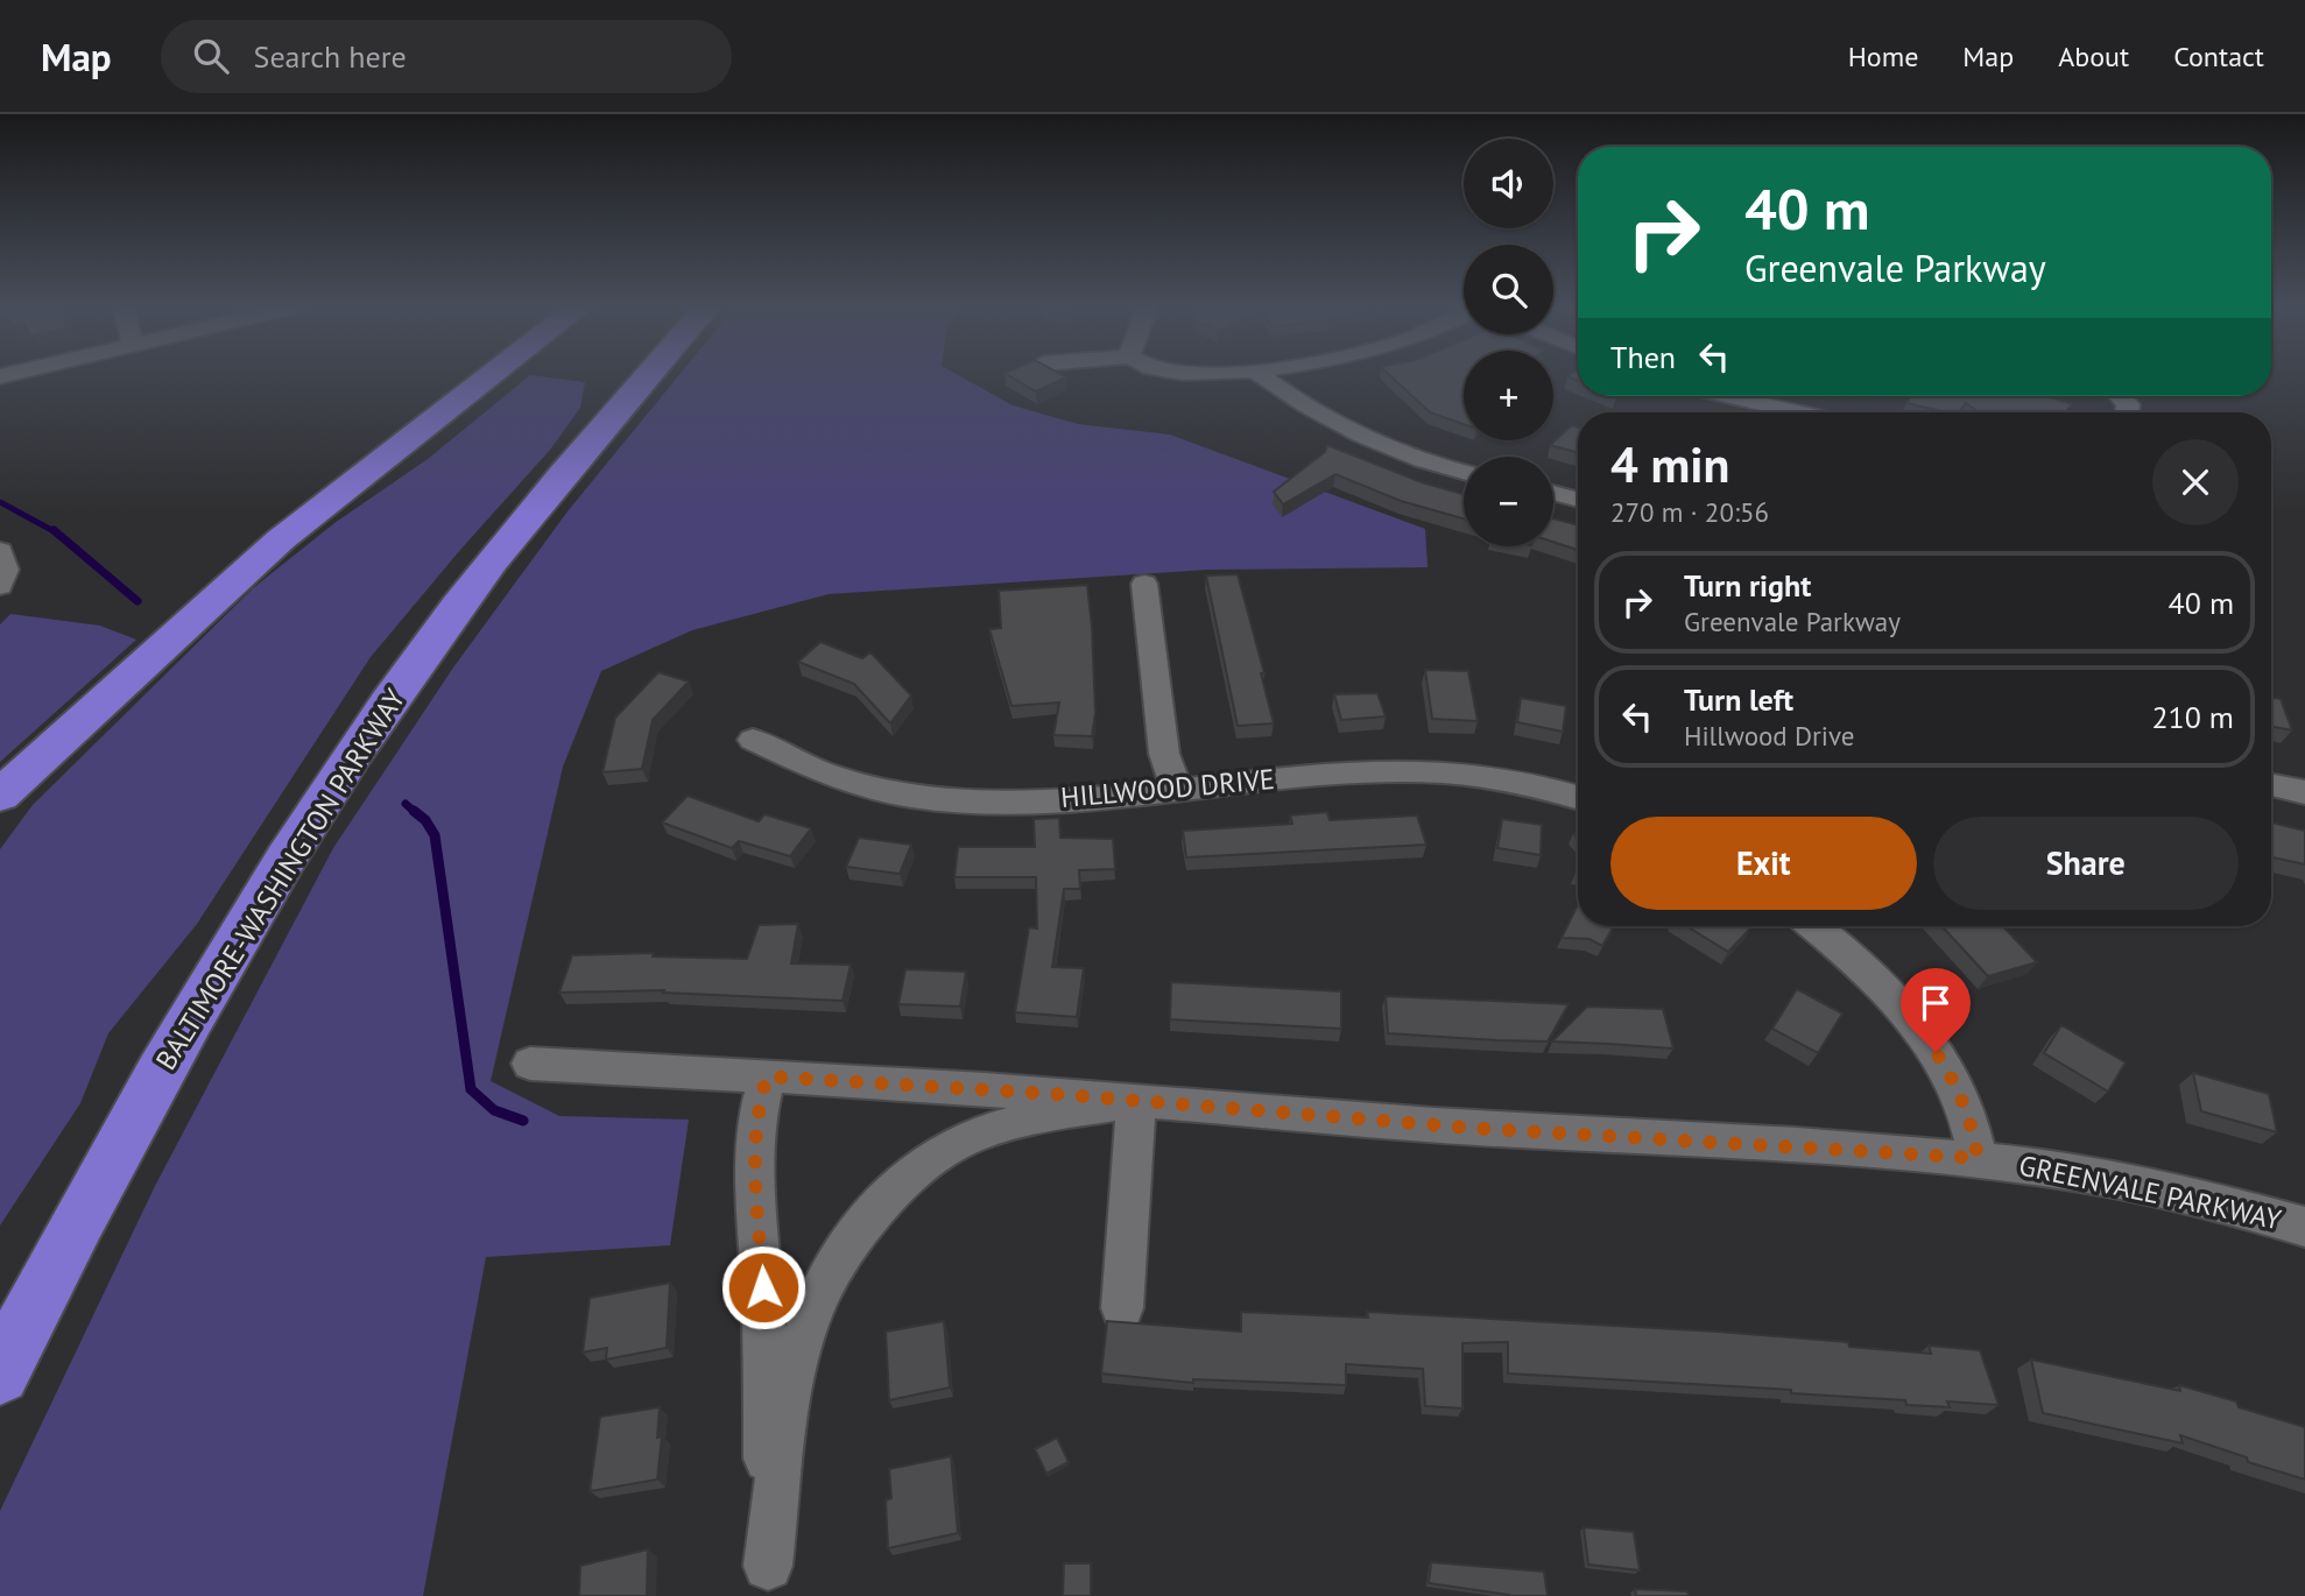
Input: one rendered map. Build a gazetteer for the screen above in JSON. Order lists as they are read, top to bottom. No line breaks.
{"streets":{"highway":["BALTIMORE-WASHINGTON PARKWAY"],"street":["HILLWOOD DRIVE","GREENVALE PARKWAY"]},"page":{"header":"Map","search":"Search here","nav":["Home","Map","About","Contact"],"map_buttons":["+","−"],"turn":["40 m","Greenvale Parkway"],"then":"Then","heading":["4 min","270 m · 20:56"],"list":[{"name":"Turn right","note":"Greenvale Parkway","value":"40 m"},{"name":"Turn left","note":"Hillwood Drive","value":"210 m"}],"buttons":["Exit","Share"]}}
